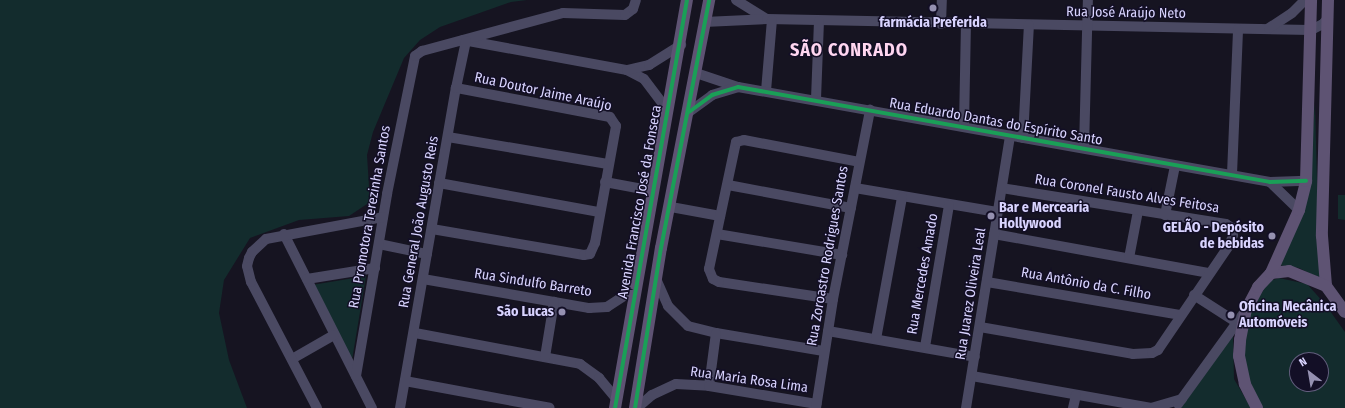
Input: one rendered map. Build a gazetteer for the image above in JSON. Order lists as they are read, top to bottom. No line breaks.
{"streets":{"main road":["Avenida Francisco José da Fonseca"],"street":["Rua José Araújo Neto","Rua Doutor Jaime Araújo","Rua Eduardo Dantas do Espírito Santo","Rua Coronel Fausto Alves Feitosa","Rua Promotora Terezinha Santos","Rua General João Augusto Reis","Rua Zoroastro Rodrigues Santos","Rua Mercedes Amado","Rua Sindulfo Barreto","Rua Antônio da C. Filho","Rua Juarez Oliveira Leal","Rua Maria Rosa Lima"]},"crossings":[["Rua José Araújo Neto","Avenida Francisco José da Fonseca"],["Rua Doutor Jaime Araújo","Rua General João Augusto Reis"],["Rua Eduardo Dantas do Espírito Santo","Avenida Francisco José da Fonseca"],["Rua Eduardo Dantas do Espírito Santo","Rua Zoroastro Rodrigues Santos"],["Rua Eduardo Dantas do Espírito Santo","Rua Juarez Oliveira Leal"],["Rua Coronel Fausto Alves Feitosa","Rua Antônio da C. Filho"],["Rua Coronel Fausto Alves Feitosa","Rua Juarez Oliveira Leal"],["Avenida Francisco José da Fonseca","Rua Sindulfo Barreto"],["Avenida Francisco José da Fonseca","Rua Maria Rosa Lima"],["Rua Promotora Terezinha Santos","Rua General João Augusto Reis"],["Rua General João Augusto Reis","Rua Sindulfo Barreto"],["Rua Zoroastro Rodrigues Santos","Rua Maria Rosa Lima"],["Rua Antônio da C. Filho","Rua Juarez Oliveira Leal"]],"districts":["SÃO CONRADO"],"places":["farmácia Preferida","Bar e Mercearia Hollywood","GELÃO - Depósito de bebidas","São Lucas","Oficina Mecânica Automóveis"],"north":"top left"}
